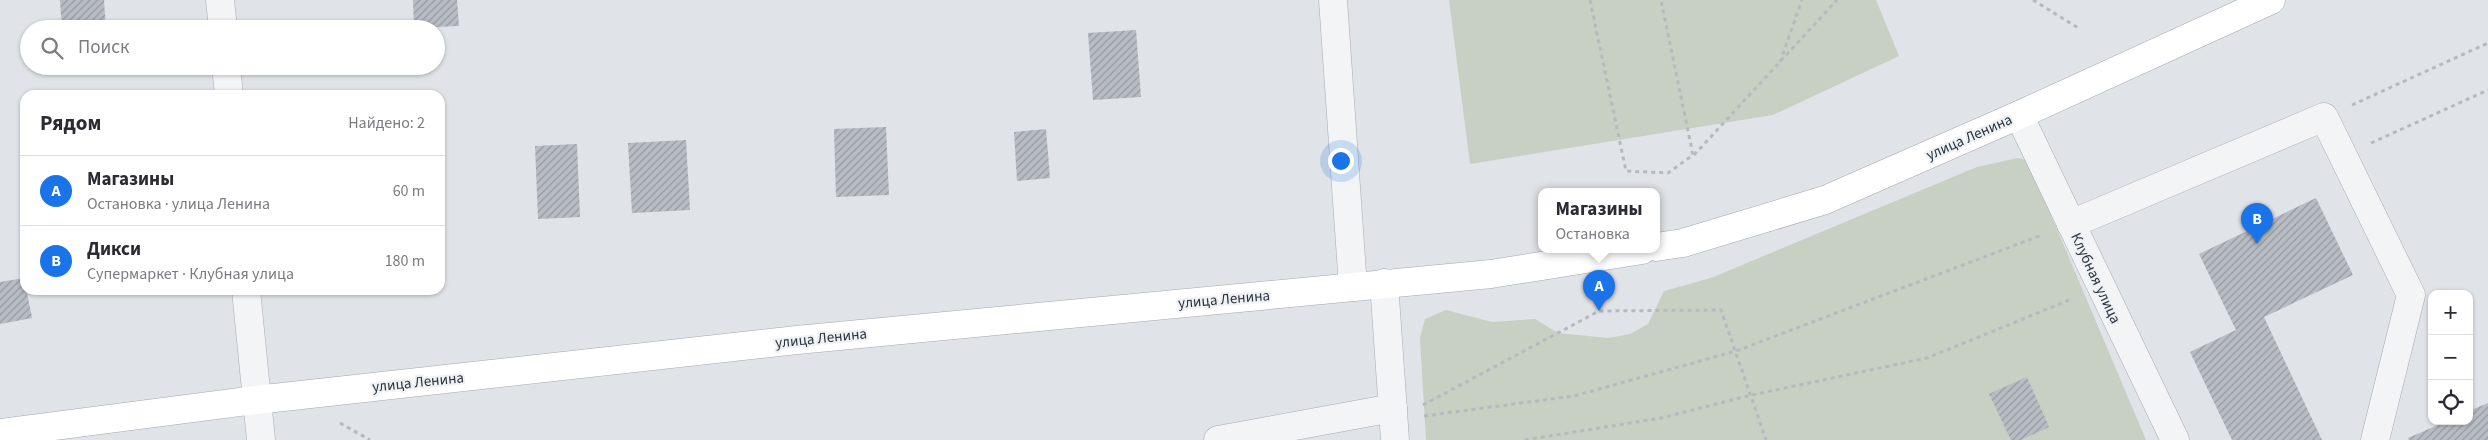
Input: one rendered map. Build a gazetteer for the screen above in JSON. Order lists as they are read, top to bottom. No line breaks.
{"streets":{"main road":["улица Ленина"],"street":["Клубная улица"]},"crossings":[["улица Ленина","Клубная улица"]],"page":{"search":"Поиск","heading":["Рядом","Найдено: 2"],"list":[{"mark":"A","name":"Магазины","note":"Остановка · улица Ленина","value":"60 m"},{"mark":"B","name":"Дикси","note":"Супермаркет · Клубная улица","value":"180 m"}],"popup":["Магазины","Остановка"],"pins":["B","A"],"map_buttons":["+","−"]}}
